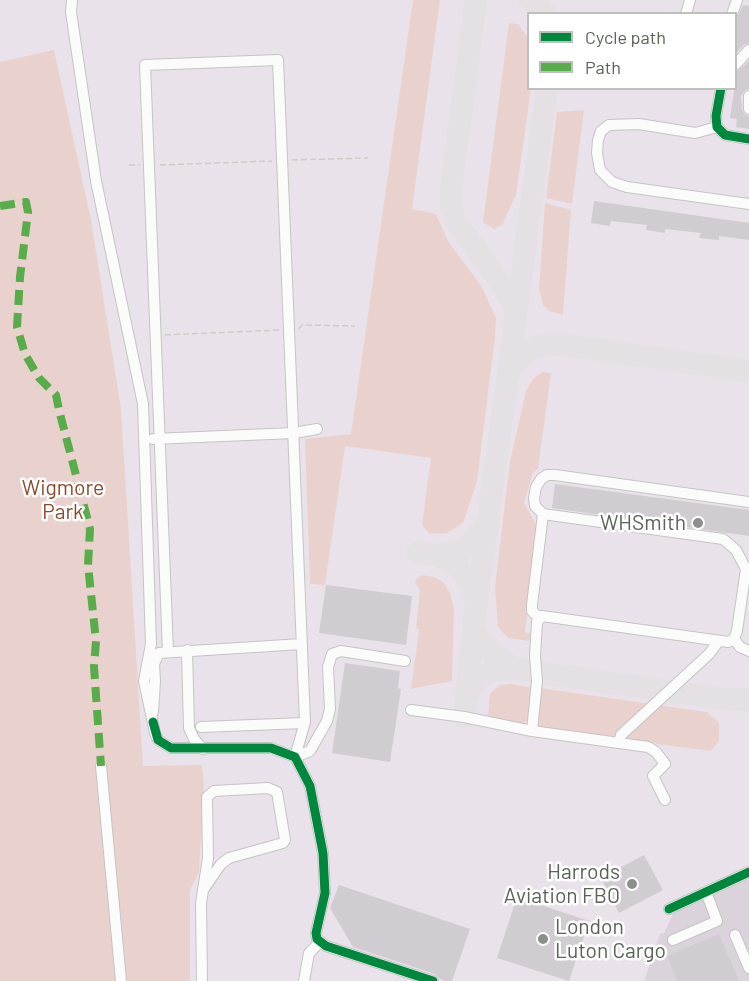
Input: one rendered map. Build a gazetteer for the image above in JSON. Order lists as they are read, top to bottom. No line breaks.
{"parks":["Wigmore Park"],"places":["WHSmith","Harrods Aviation FBO","London Luton Cargo"],"legend":["Cycle path","Path"]}
